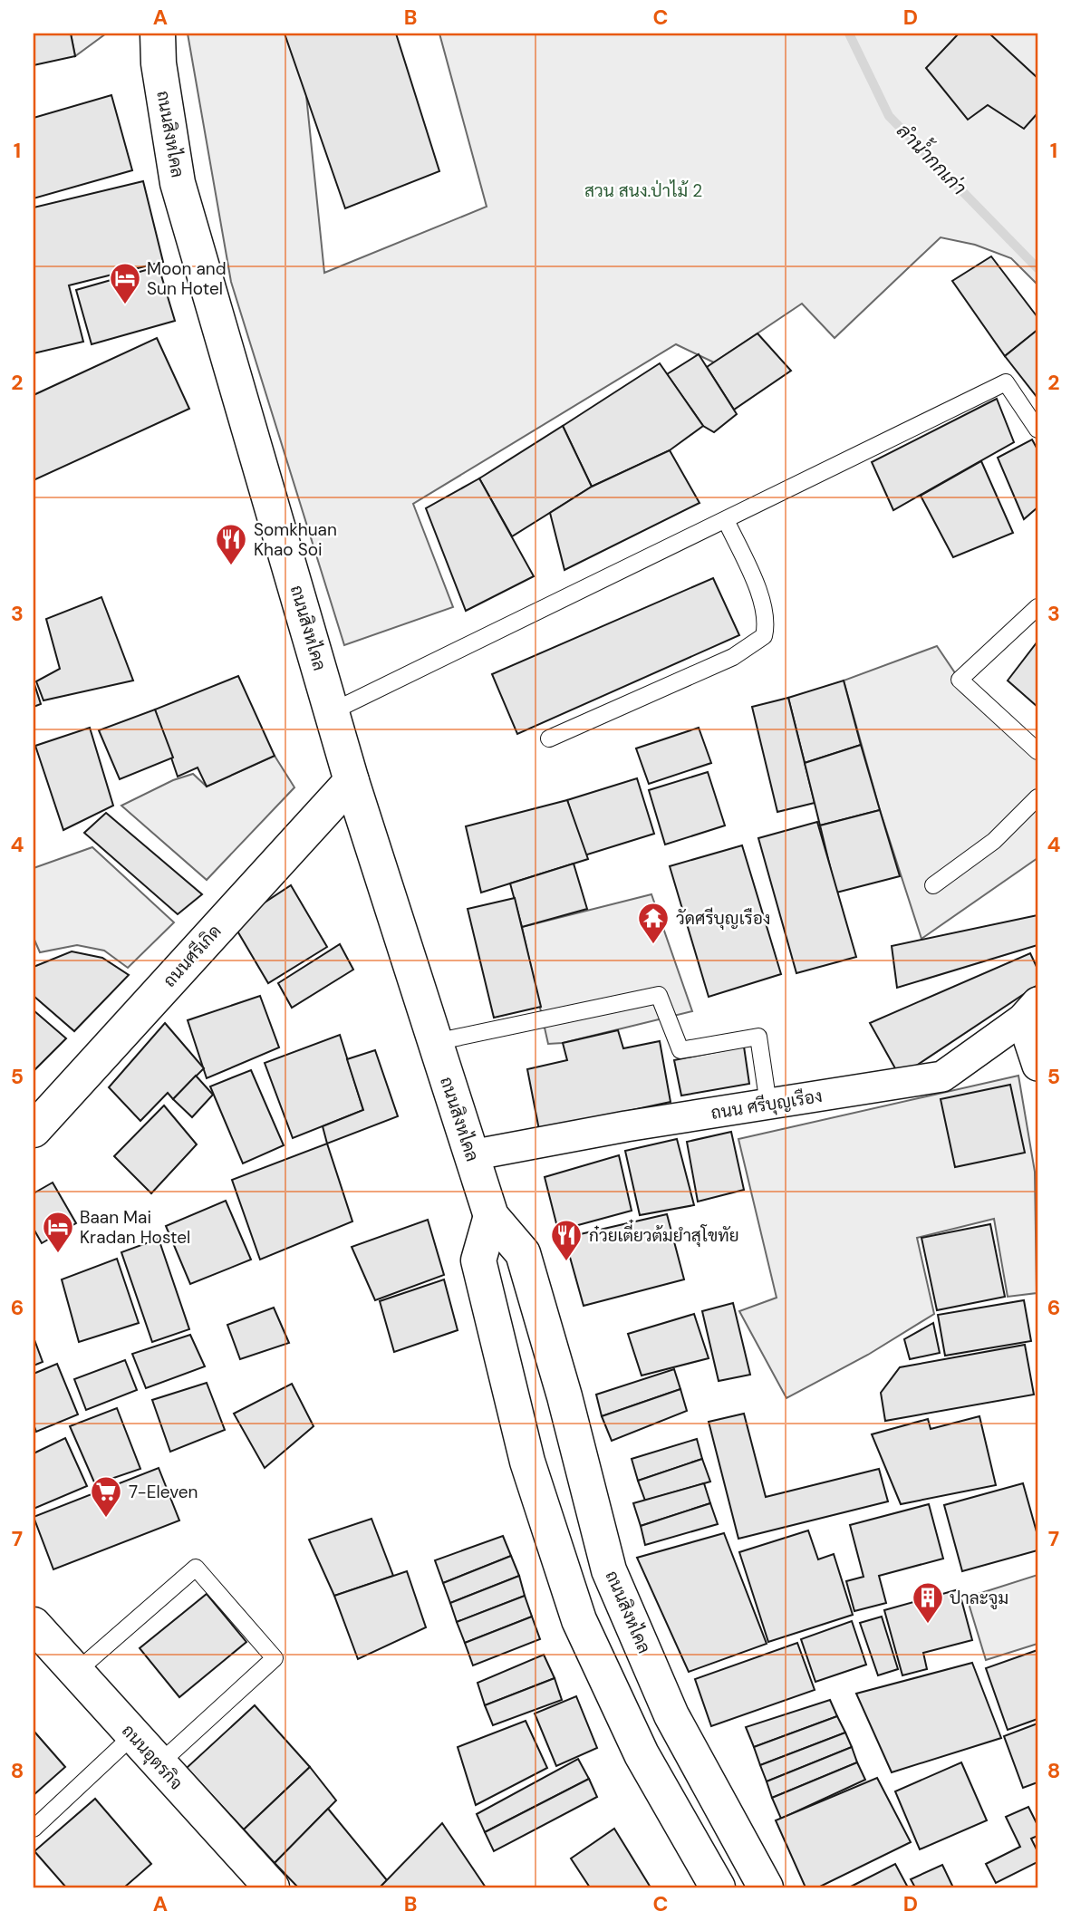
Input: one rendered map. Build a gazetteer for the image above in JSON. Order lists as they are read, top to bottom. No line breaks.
{"streets":{"main road":["ถนนสิงหไคล","ถนนศรีเกิด","ถนนอุตรกิจ"],"street":["ถนน ศรีบุญเรือง"]},"crossings":[["ถนนสิงหไคล","ถนนศรีเกิด"],["ถนนสิงหไคล","ถนน ศรีบุญเรือง"]],"water":["ลำน้ำกกเก่า"],"parks":["สวน สนง.ป่าไม้ 2"],"places":{"hotel":["Moon and Sun Hotel","Baan Mai Kradan Hostel"],"restaurant":["Somkhuan Khao Soi","ก๋วยเตี๋ยวต้มยำสุโขทัย"],"temple":["วัดศรีบุญเรือง"],"supermarket":["7-Eleven"],"building":["ปาละจูม"]},"grid":{"columns":["A","B","C","D"],"rows":["1","2","3","4","5","6","7","8"]}}
